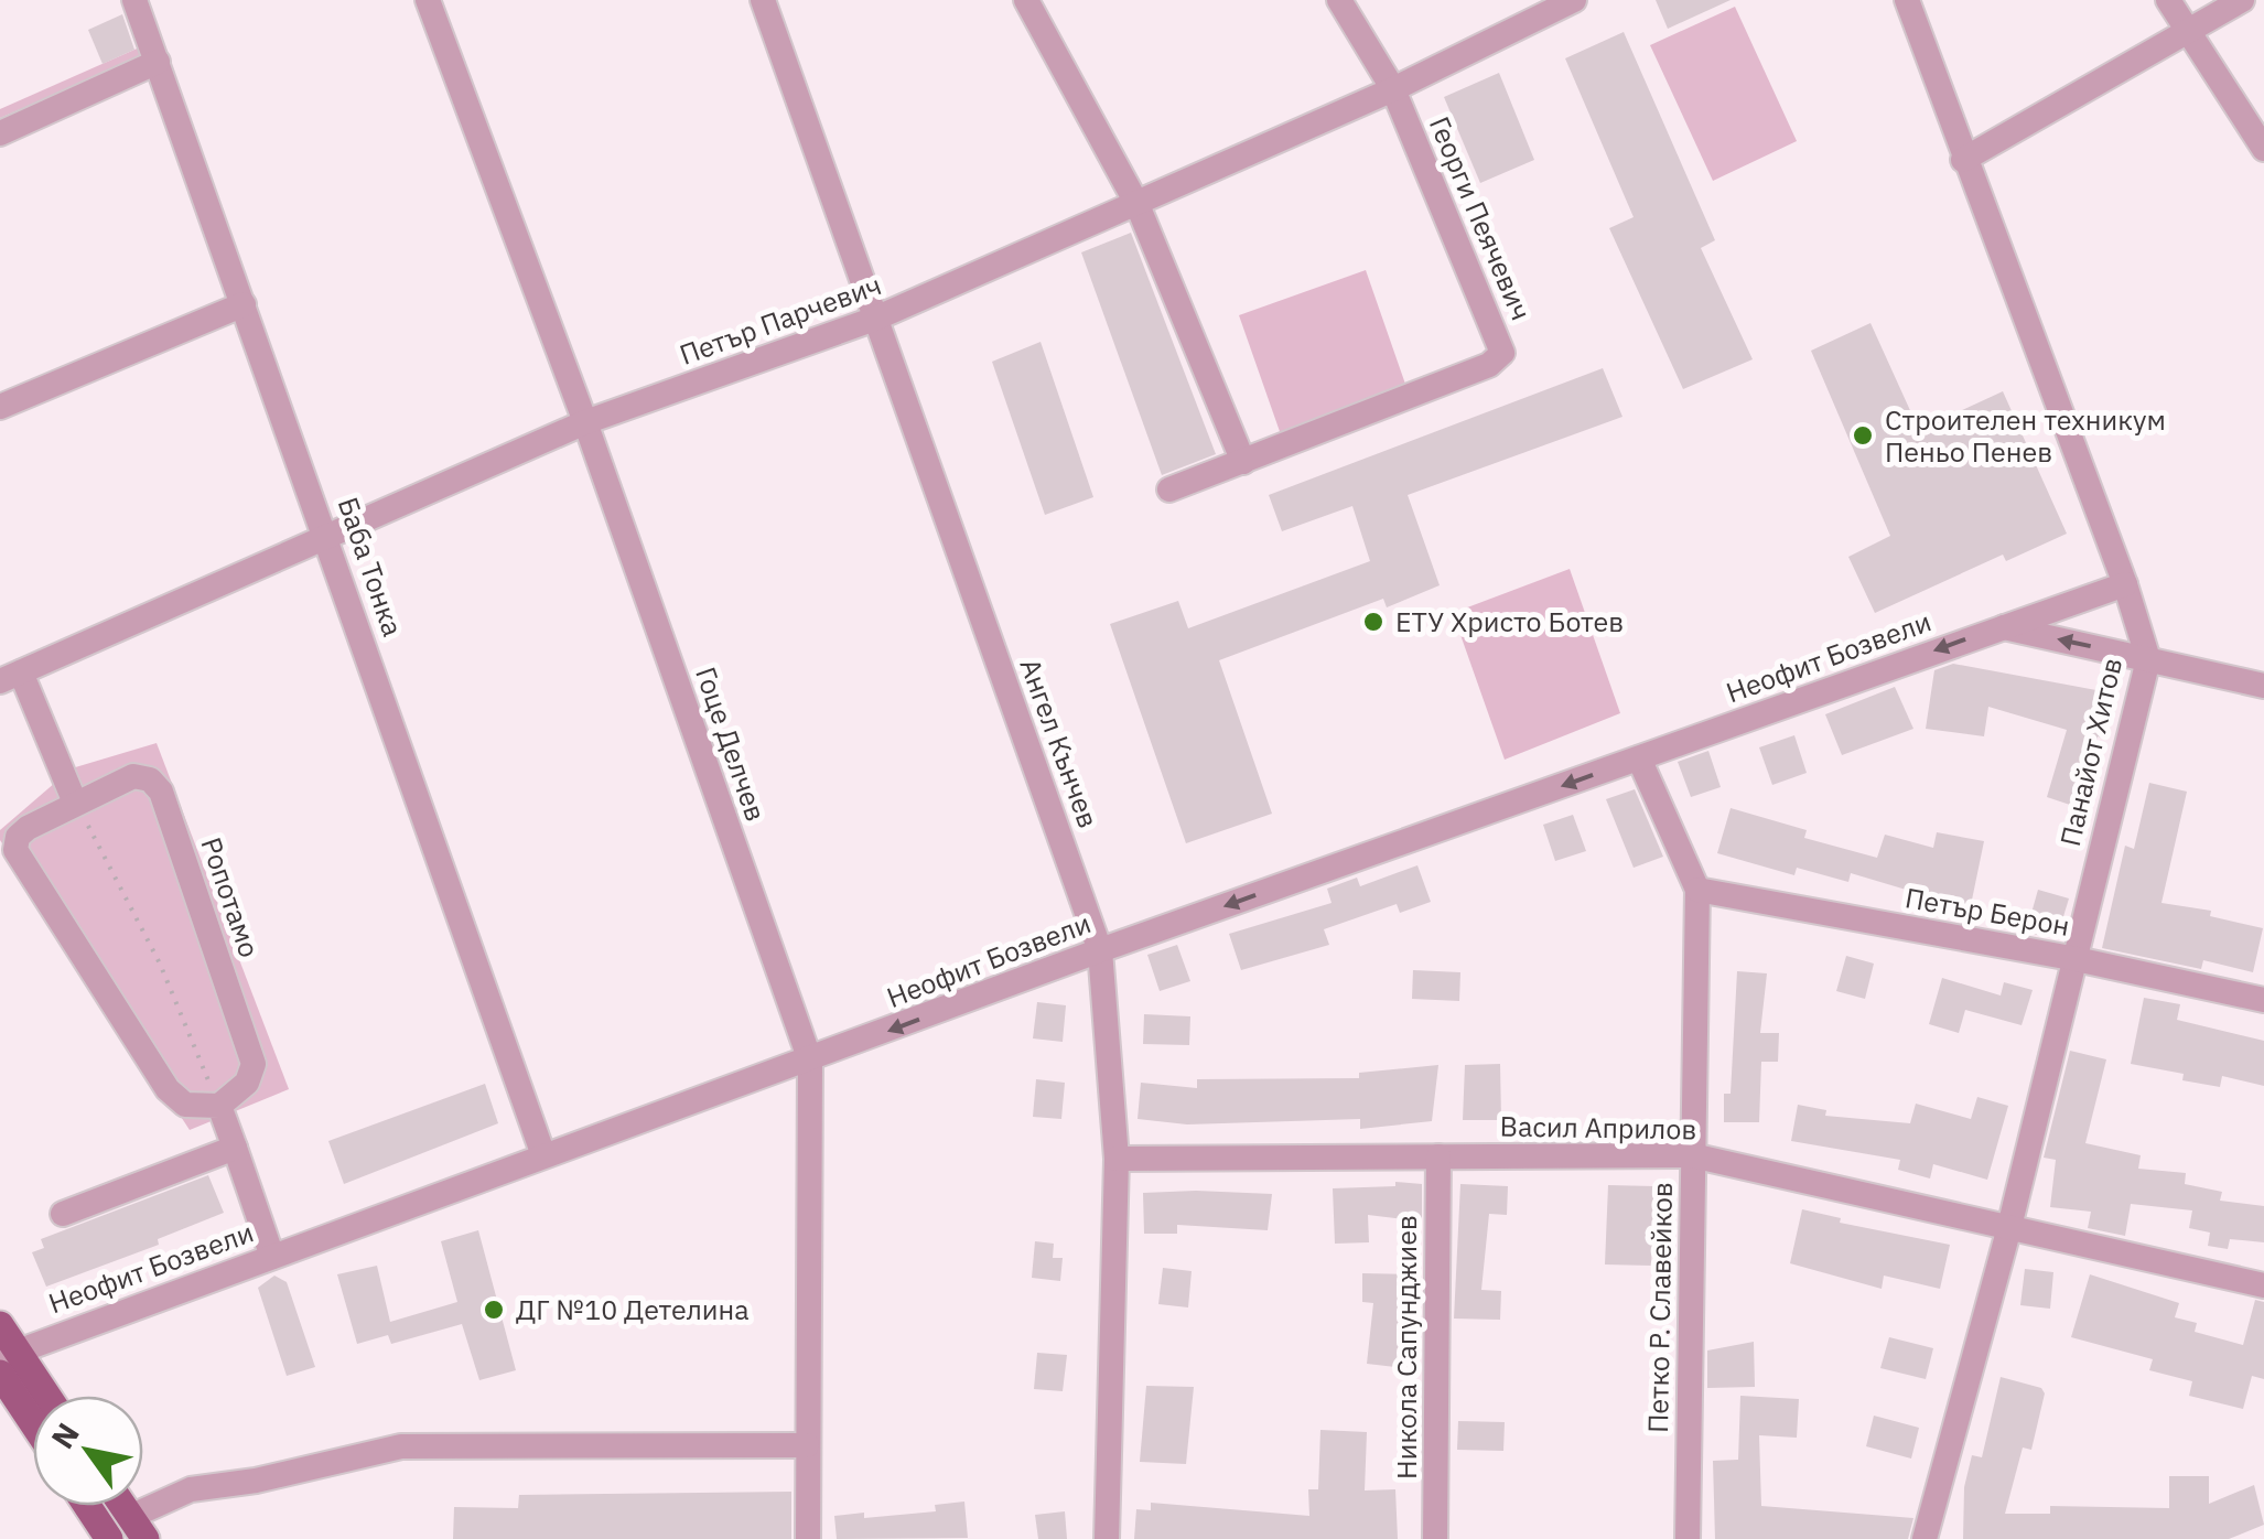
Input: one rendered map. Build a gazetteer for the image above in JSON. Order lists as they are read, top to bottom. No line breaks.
{"streets":{"street":["Георги Пеячевич","Петър Парчевич","Баба Тонка","Неофит Бозвели","Ангел Кънчев","Гоце Делчев","Панайот Хитов","Ропотамо","Петър Берон","Васил Априлов","Петко Р. Славейков","Никола Сапунджиев"]},"crossings":[["Георги Пеячевич","Петър Парчевич"],["Петър Парчевич","Баба Тонка"],["Петър Парчевич","Ангел Кънчев"],["Петър Парчевич","Гоце Делчев"],["Баба Тонка","Неофит Бозвели"],["Неофит Бозвели","Ангел Кънчев"],["Неофит Бозвели","Гоце Делчев"],["Неофит Бозвели","Панайот Хитов"],["Неофит Бозвели","Петко Р. Славейков"],["Ангел Кънчев","Васил Априлов"],["Панайот Хитов","Петър Берон"],["Панайот Хитов","Васил Априлов"],["Петър Берон","Петко Р. Славейков"],["Васил Априлов","Петко Р. Славейков"],["Васил Априлов","Никола Сапунджиев"]],"one_way":["Неофит Бозвели"],"places":["Строителен техникум Пеньо Пенев","ЕТУ Христо Ботев","ДГ №10 Детелина"],"north":"top left"}
